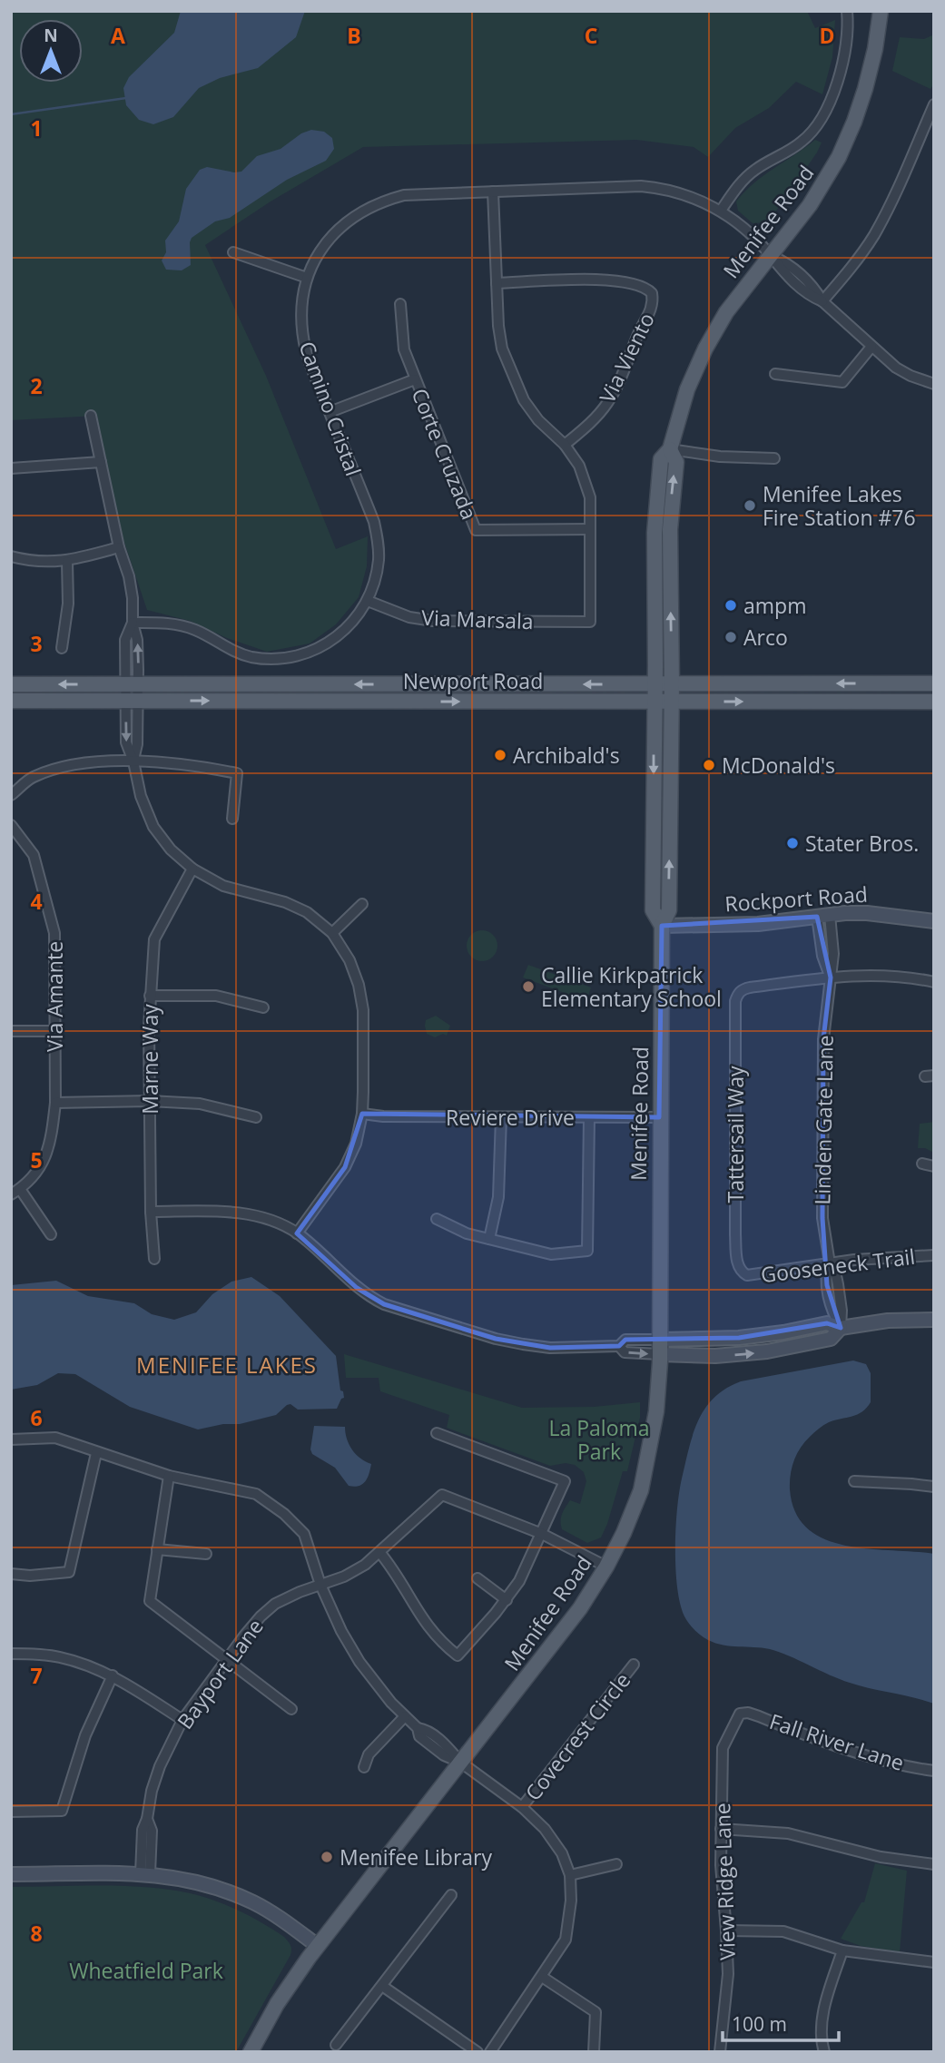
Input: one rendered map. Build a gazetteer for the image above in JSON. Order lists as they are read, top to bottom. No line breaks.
{"streets":{"main road":["Menifee Road","Newport Road"],"street":["Via Viento","Camino Cristal","Corte Cruzada","Via Marsala","Rockport Road","Via Amante","Marne Way","Reviere Drive","Linden Gate Lane","Tattersail Way","Gooseneck Trail","Bayport Lane","Covecrest Circle","Fall River Lane","View Ridge Lane"]},"crossings":[["Menifee Road","Camino Cristal"],["Menifee Road","Newport Road"],["Menifee Road","Rockport Road"],["Menifee Road","Reviere Drive"],["Menifee Road","Bayport Lane"],["Camino Cristal","Via Marsala"],["Corte Cruzada","Via Marsala"],["Rockport Road","Linden Gate Lane"],["Linden Gate Lane","Tattersail Way"],["Linden Gate Lane","Gooseneck Trail"],["Tattersail Way","Gooseneck Trail"],["Fall River Lane","View Ridge Lane"]],"districts":["MENIFEE LAKES"],"parks":["La Paloma Park","Wheatfield Park"],"places":["Menifee Lakes Fire Station #76","ampm","Arco","Archibald's","McDonald's","Stater Bros.","Callie Kirkpatrick Elementary School","Menifee Library"],"scale_bar":"100 m","north":"top","grid":{"columns":["A","B","C","D"],"rows":["1","2","3","4","5","6","7","8"]}}
